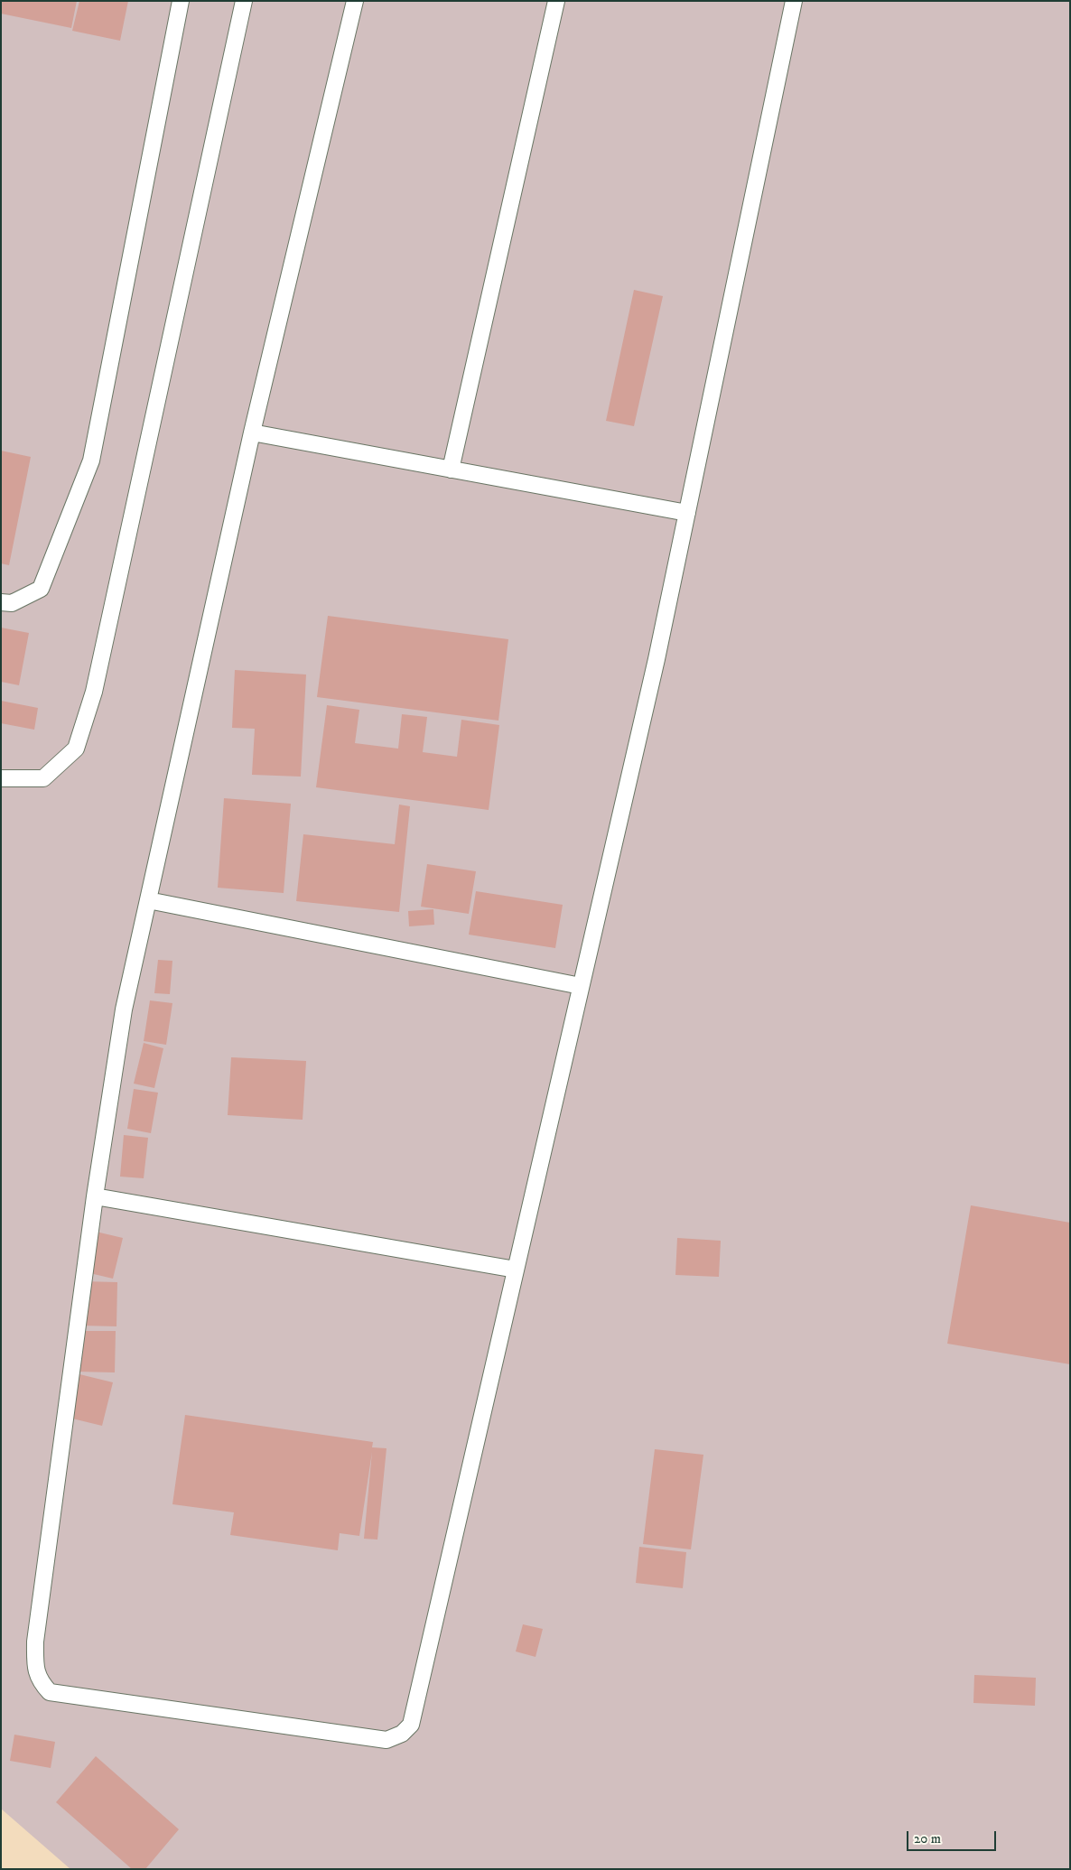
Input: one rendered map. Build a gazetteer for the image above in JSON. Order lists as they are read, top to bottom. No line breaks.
{"scale_bar":"20 m"}
